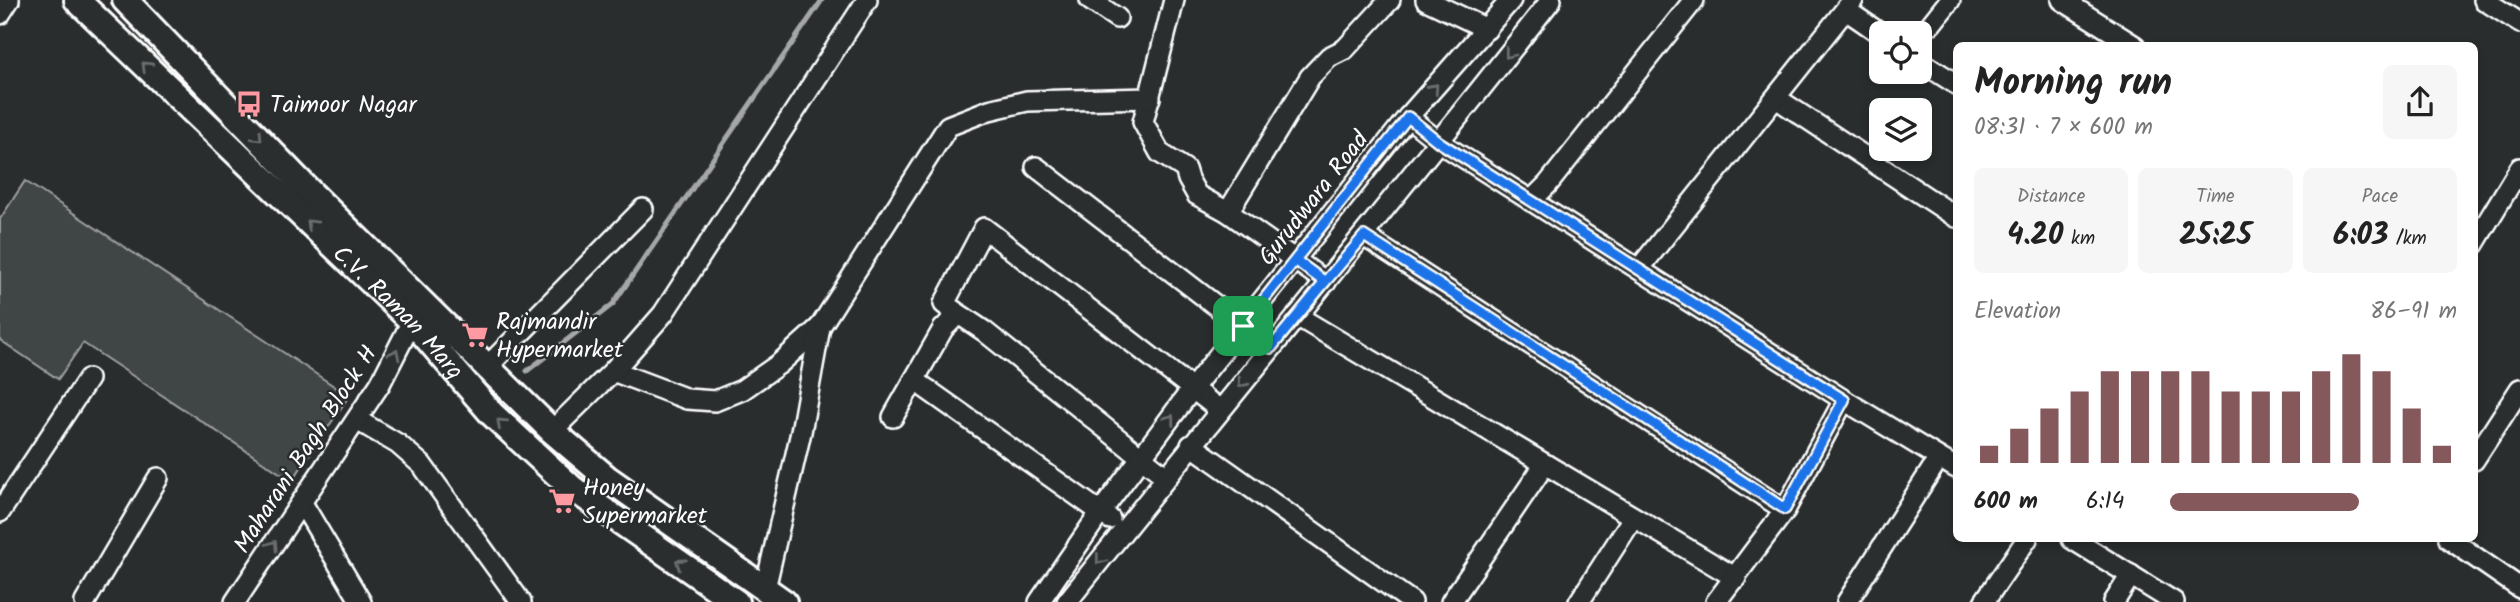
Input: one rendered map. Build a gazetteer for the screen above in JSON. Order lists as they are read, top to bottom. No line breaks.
{"streets":{"main road":["C.V. Raman Marg"],"street":["Gurudwara Road","Maharani Bagh Block H"]},"crossings":[["C.V. Raman Marg","Maharani Bagh Block H"]],"one_way":["Maharani Bagh Block H"],"places":{"bus stop":["Taimoor Nagar"],"supermarket":["Rajmandir Hypermarket","Honey Supermarket"]},"page":{"heading":["Morning run","08:31 · 7 × 600 m"],"stats":[["Distance","4.20 km"],["Time","25:25"],["Pace","6:03 /km"]],"chart":["Elevation","86–91 m"],"list":[{"name":"600 m","note":"6:14"}]}}
